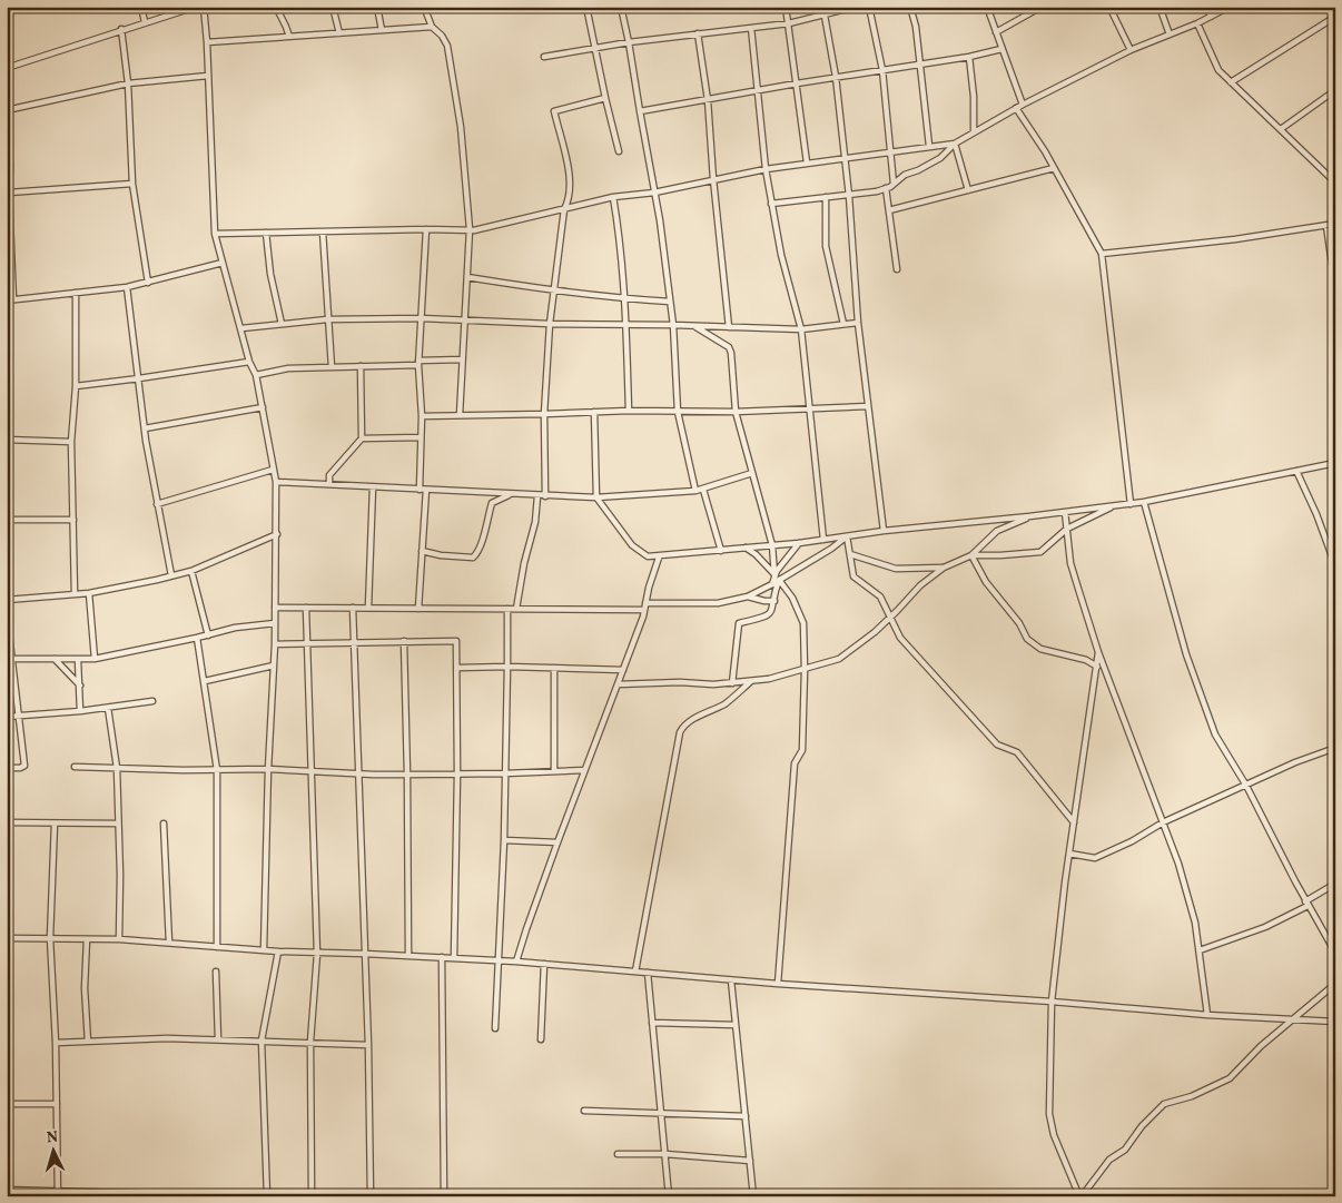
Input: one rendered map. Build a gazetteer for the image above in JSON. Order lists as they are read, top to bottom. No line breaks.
{"north":"top"}
